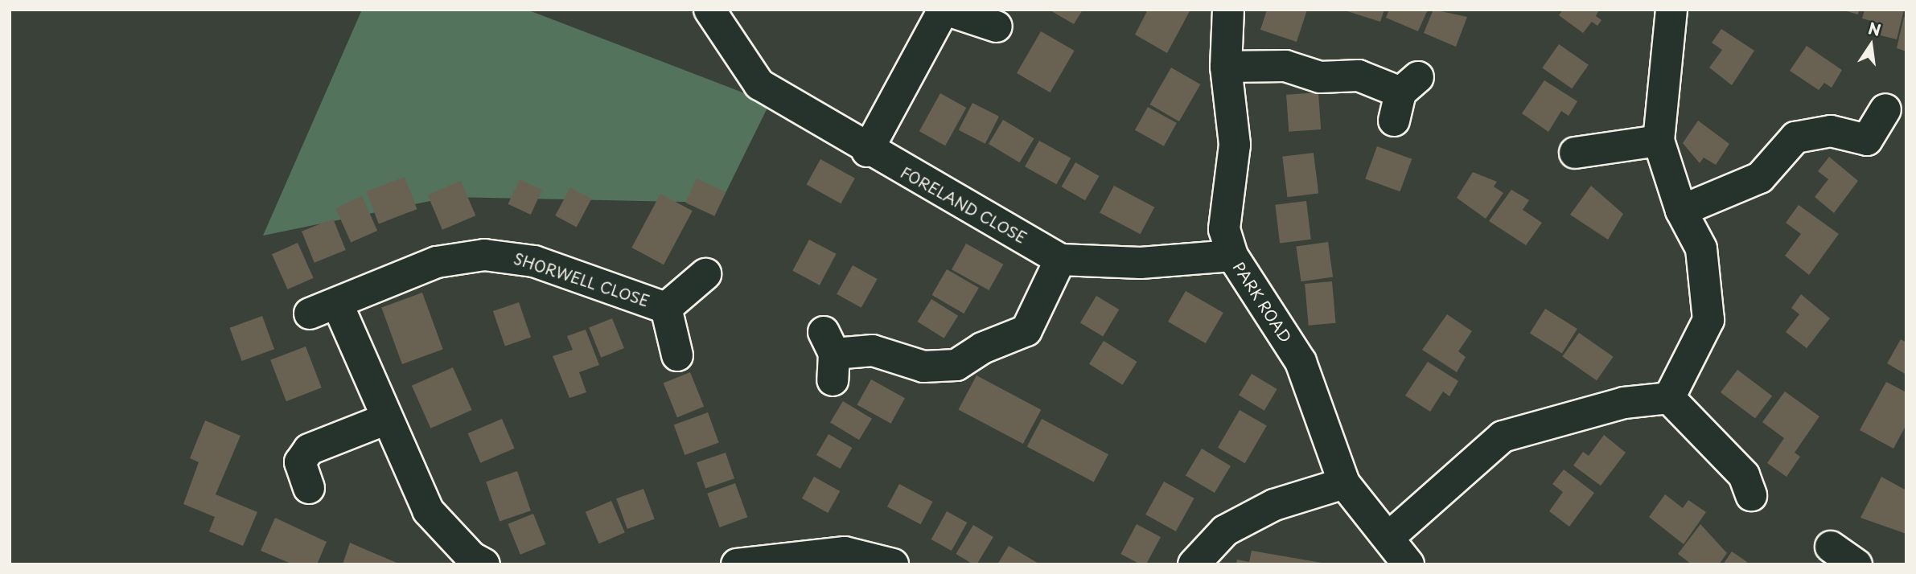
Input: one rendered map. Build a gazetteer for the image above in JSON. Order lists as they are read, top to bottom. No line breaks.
{"streets":{"street":["FORELAND CLOSE","SHORWELL CLOSE","PARK ROAD"]},"crossings":[["FORELAND CLOSE","PARK ROAD"]],"north":"top"}
